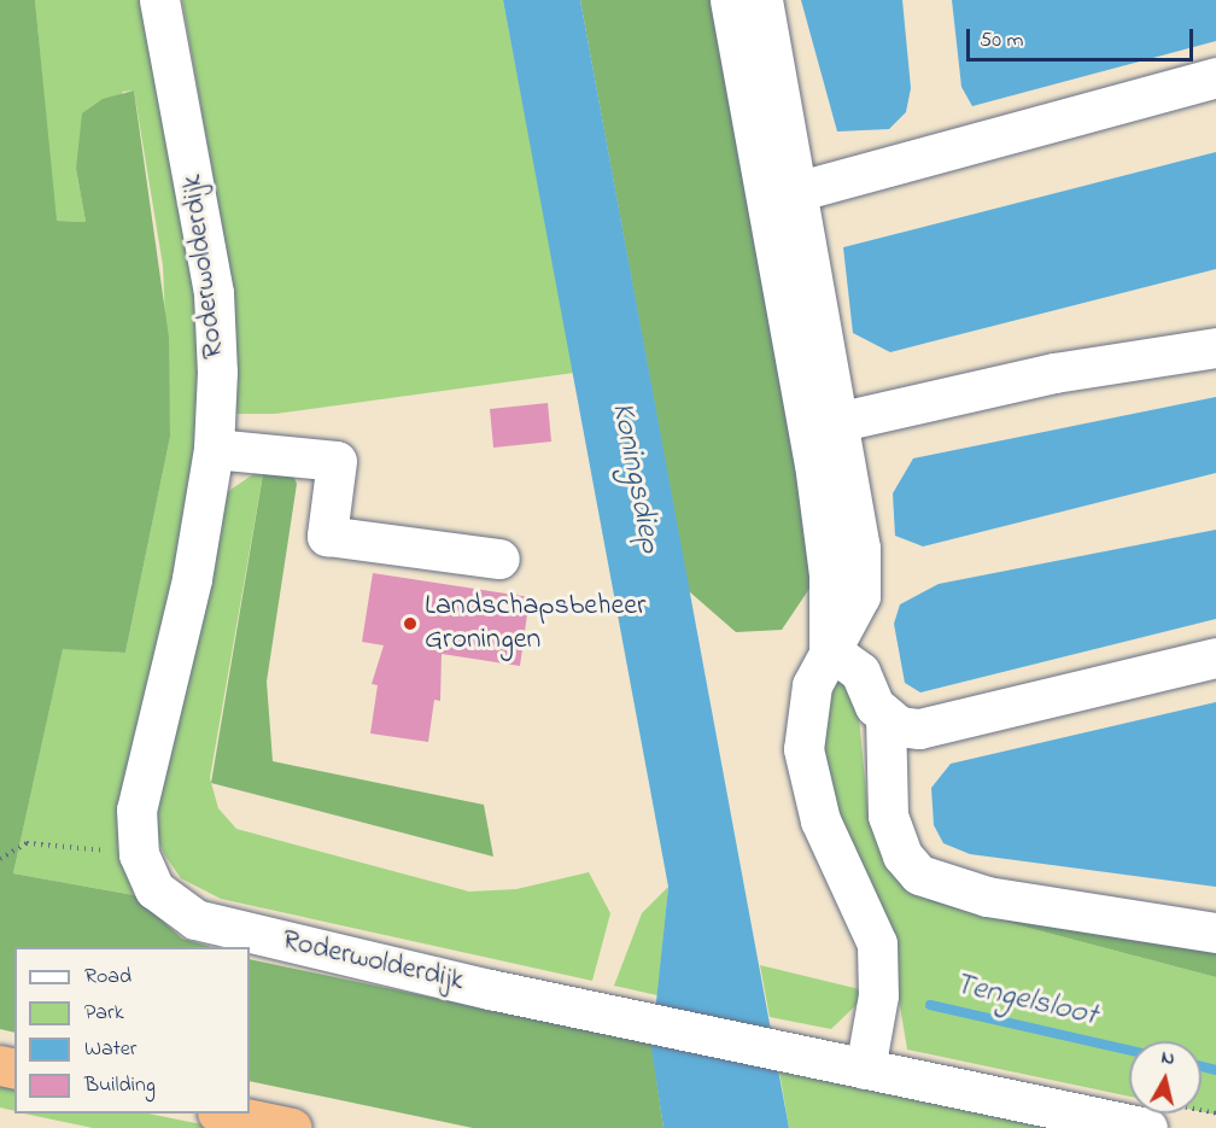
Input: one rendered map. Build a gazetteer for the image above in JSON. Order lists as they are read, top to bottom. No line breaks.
{"streets":{"street":["Roderwolderdijk"]},"water":["Koningsdiep","Tengelsloot"],"places":["Landschapsbeheer Groningen"],"legend":["Road","Park","Water","Building"],"scale_bar":"50 m","north":"top"}
